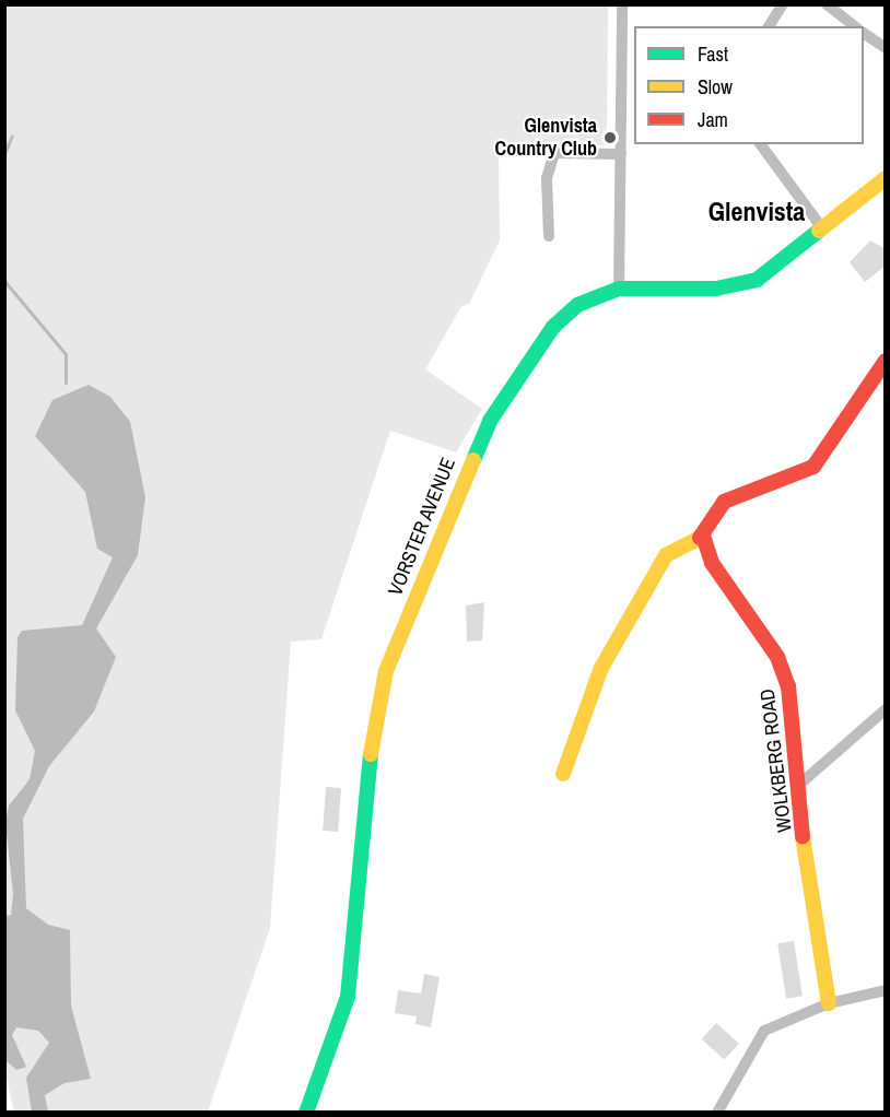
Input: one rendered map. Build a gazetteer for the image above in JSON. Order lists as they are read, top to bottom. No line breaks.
{"streets":{"main road":["VORSTER AVENUE","WOLKBERG ROAD"]},"districts":["Glenvista"],"places":["Glenvista Country Club"],"legend":["Fast","Slow","Jam"]}
